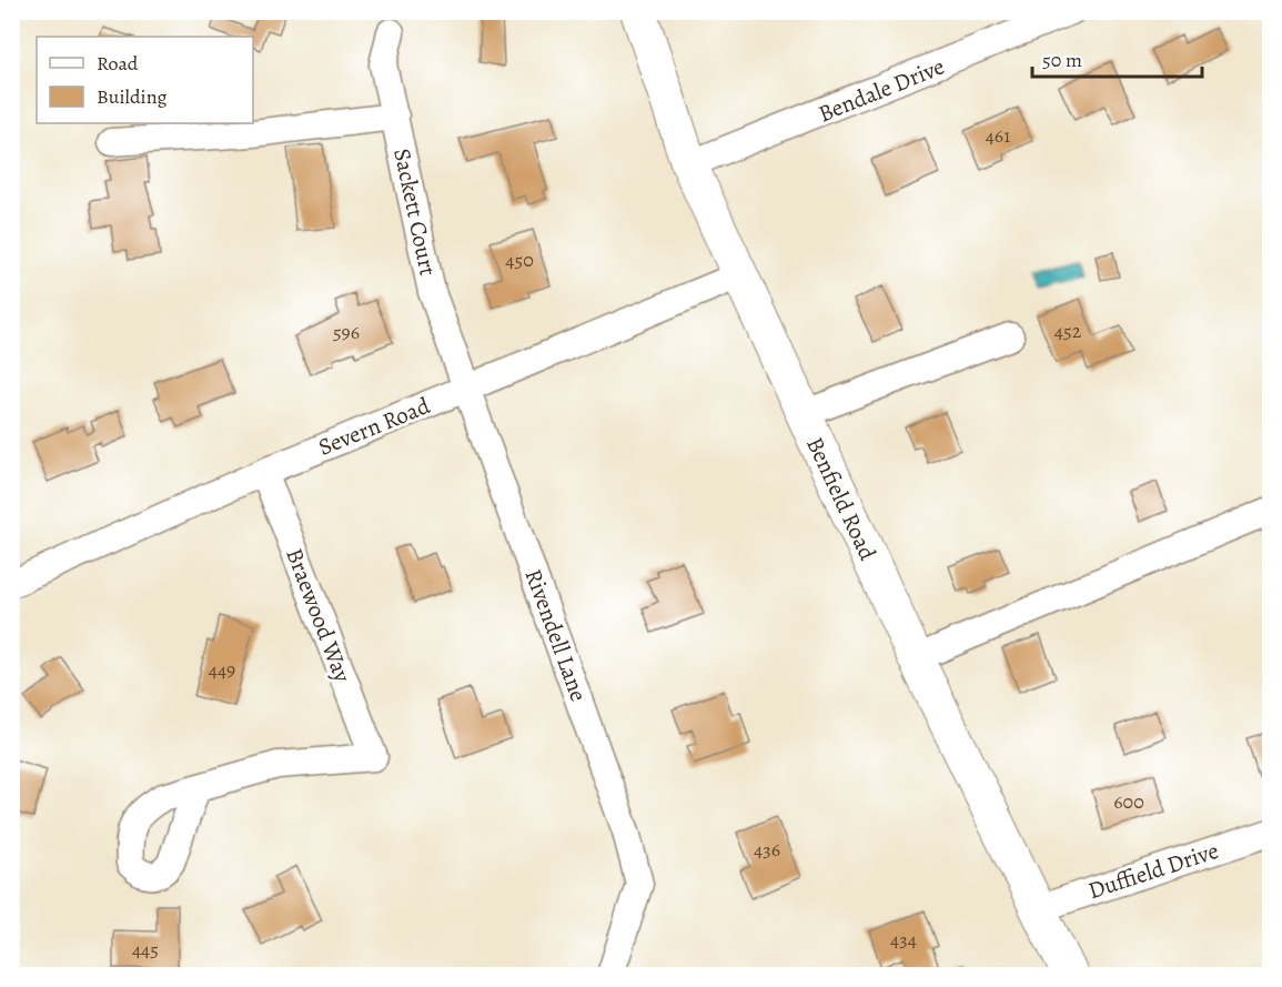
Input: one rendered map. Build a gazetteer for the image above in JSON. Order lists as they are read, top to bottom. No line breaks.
{"streets":{"main road":["Benfield Road"],"street":["Bendale Drive","Sackett Court","Severn Road","Braewood Way","Rivendell Lane","Duffield Drive"]},"crossings":[["Bendale Drive","Benfield Road"],["Sackett Court","Severn Road"],["Sackett Court","Rivendell Lane"],["Severn Road","Benfield Road"],["Severn Road","Braewood Way"],["Severn Road","Rivendell Lane"],["Benfield Road","Duffield Drive"]],"house_numbers":["461","450","452","596","449","600","436","434","445"],"legend":["Road","Building"],"scale_bar":"50 m"}
